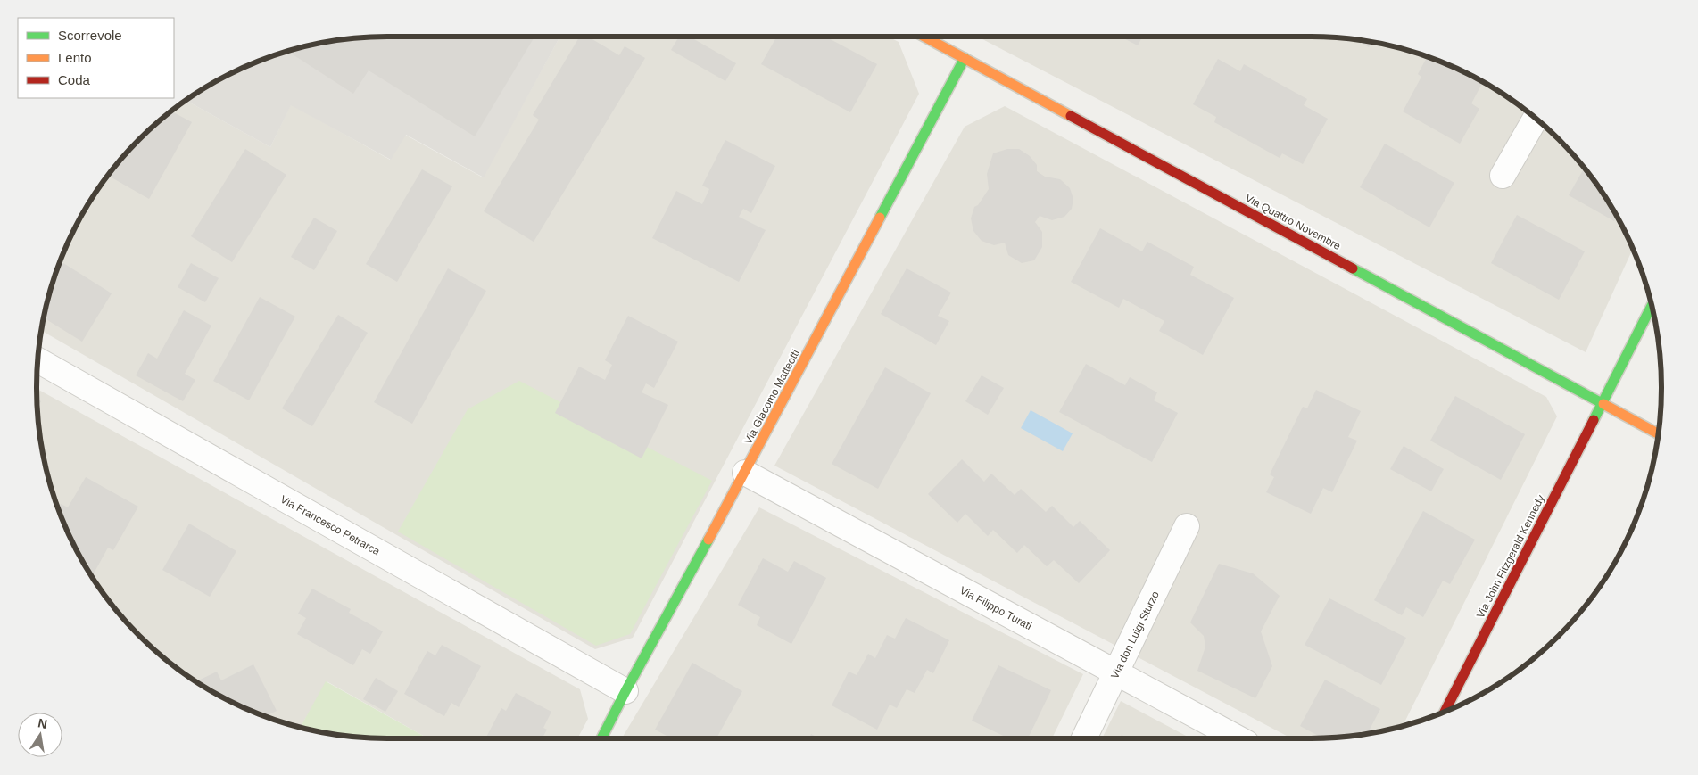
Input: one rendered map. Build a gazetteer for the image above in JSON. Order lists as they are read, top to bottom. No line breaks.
{"streets":{"street":["Via Quattro Novembre","Via Giacomo Matteotti","Via Francesco Petrarca","Via John Fitzgerald Kennedy","Via Filippo Turati","Via don Luigi Sturzo"]},"crossings":[["Via Quattro Novembre","Via Giacomo Matteotti"],["Via Quattro Novembre","Via John Fitzgerald Kennedy"],["Via Giacomo Matteotti","Via Francesco Petrarca"],["Via Giacomo Matteotti","Via Filippo Turati"],["Via Filippo Turati","Via don Luigi Sturzo"]],"legend":["Scorrevole","Lento","Coda"],"north":"top"}
